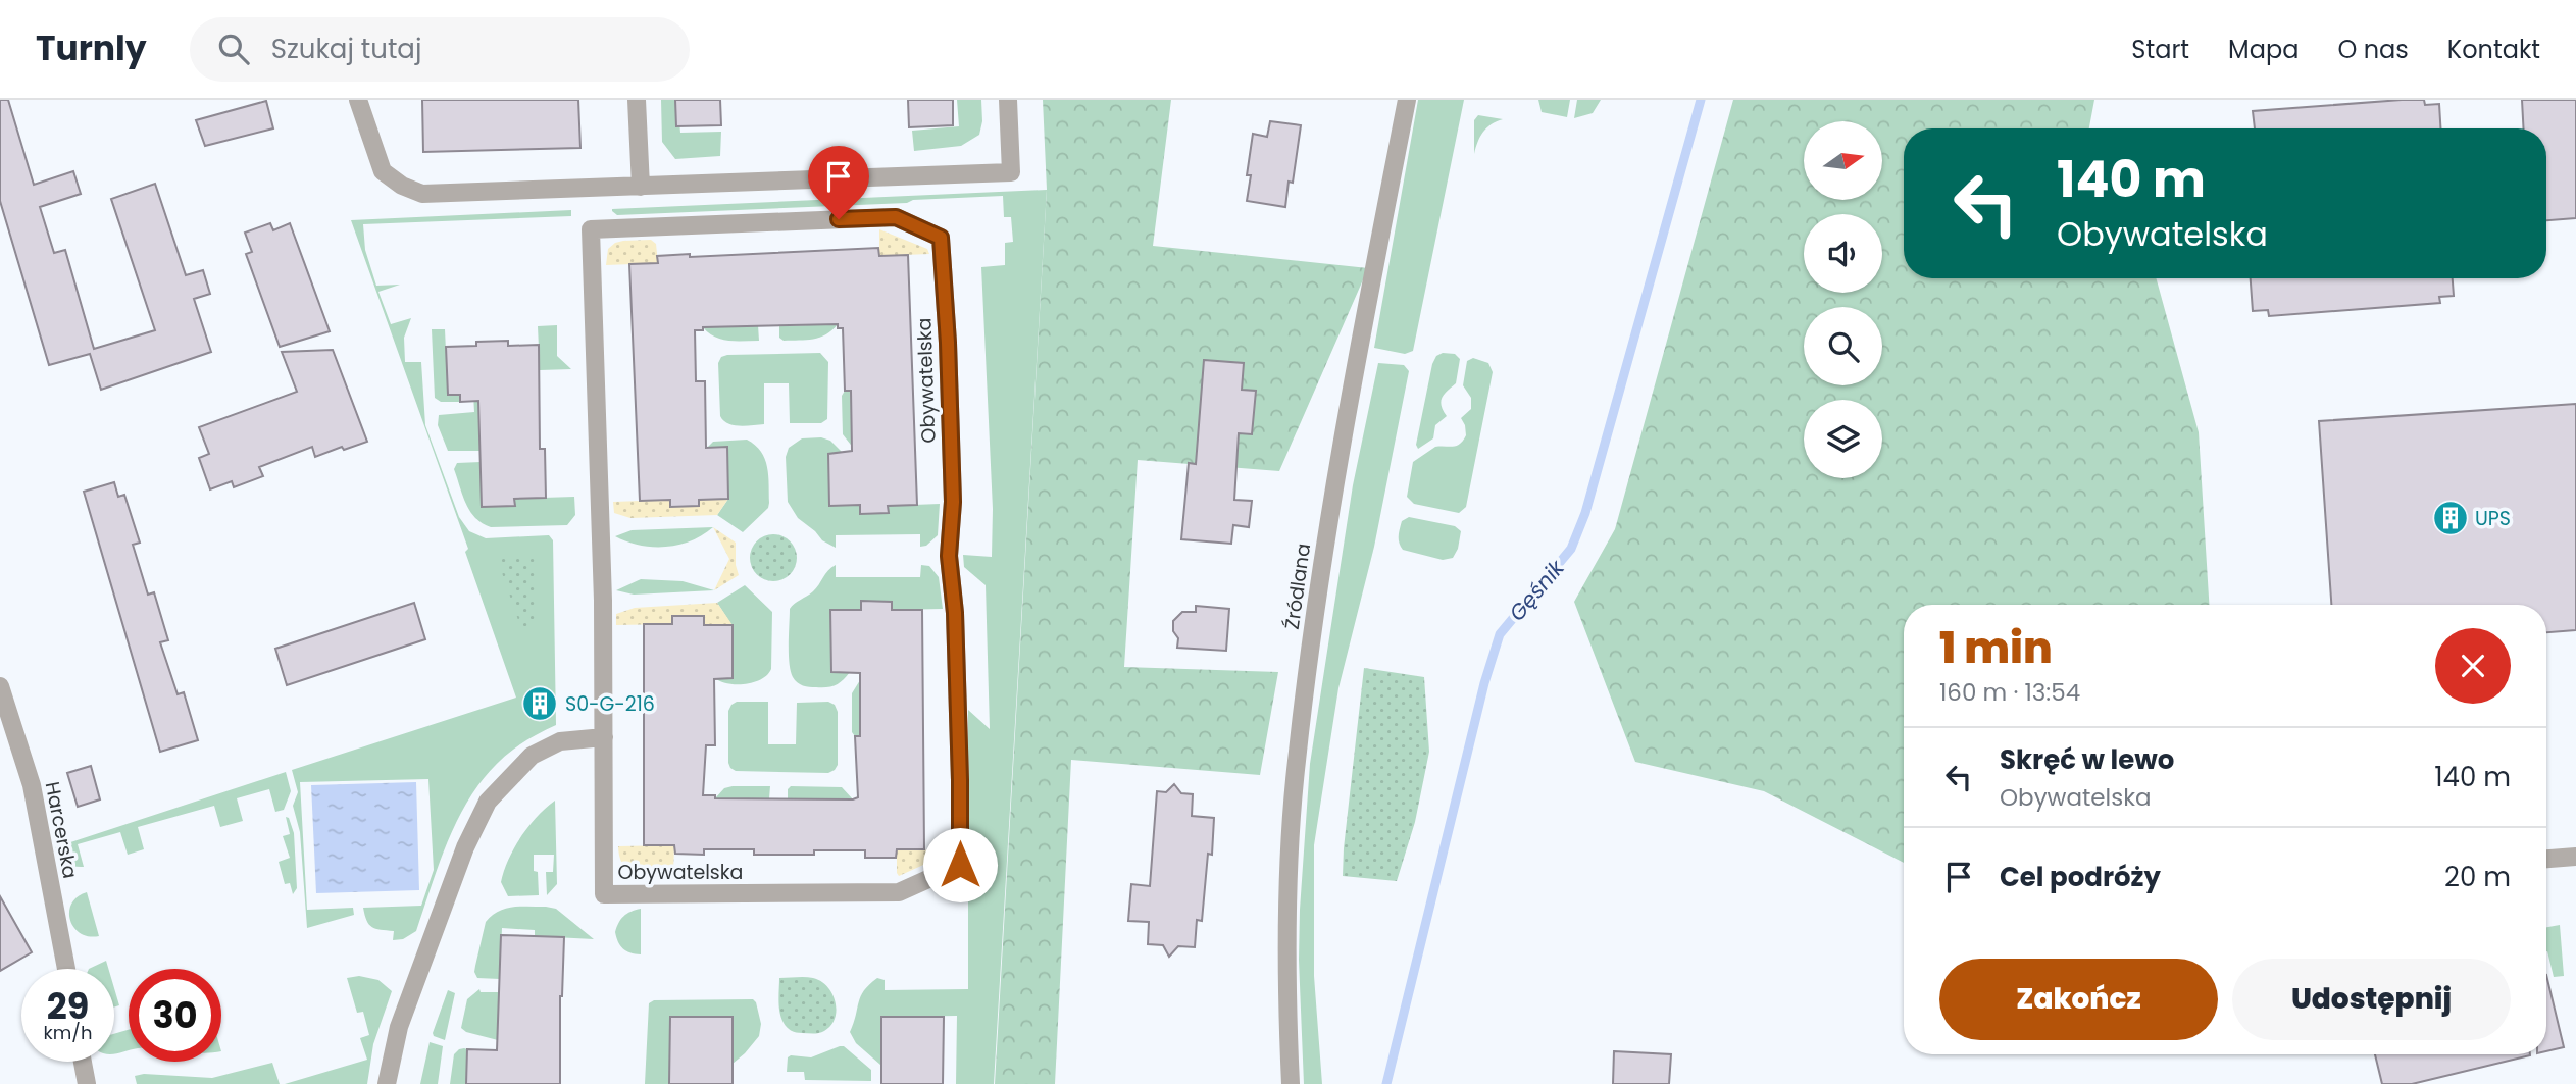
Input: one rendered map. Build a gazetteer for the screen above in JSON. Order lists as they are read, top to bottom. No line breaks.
{"streets":{"street":["Obywatelska","Źródlana","Harcerska"]},"water":["Gęśnik"],"places":{"building":["UPS","S0-G-216"]},"north":"right","page":{"header":"Turnly","search":"Szukaj tutaj","nav":["Start","Mapa","O nas","Kontakt"],"turn":["140 m","Obywatelska"],"heading":["1 min","160 m · 13:54"],"list":[{"name":"Skręć w lewo","note":"Obywatelska","value":"140 m"},{"name":"Cel podróży","value":"20 m"}],"buttons":["Zakończ","Udostępnij"],"speed":"29 km/h","limit":"30"}}
